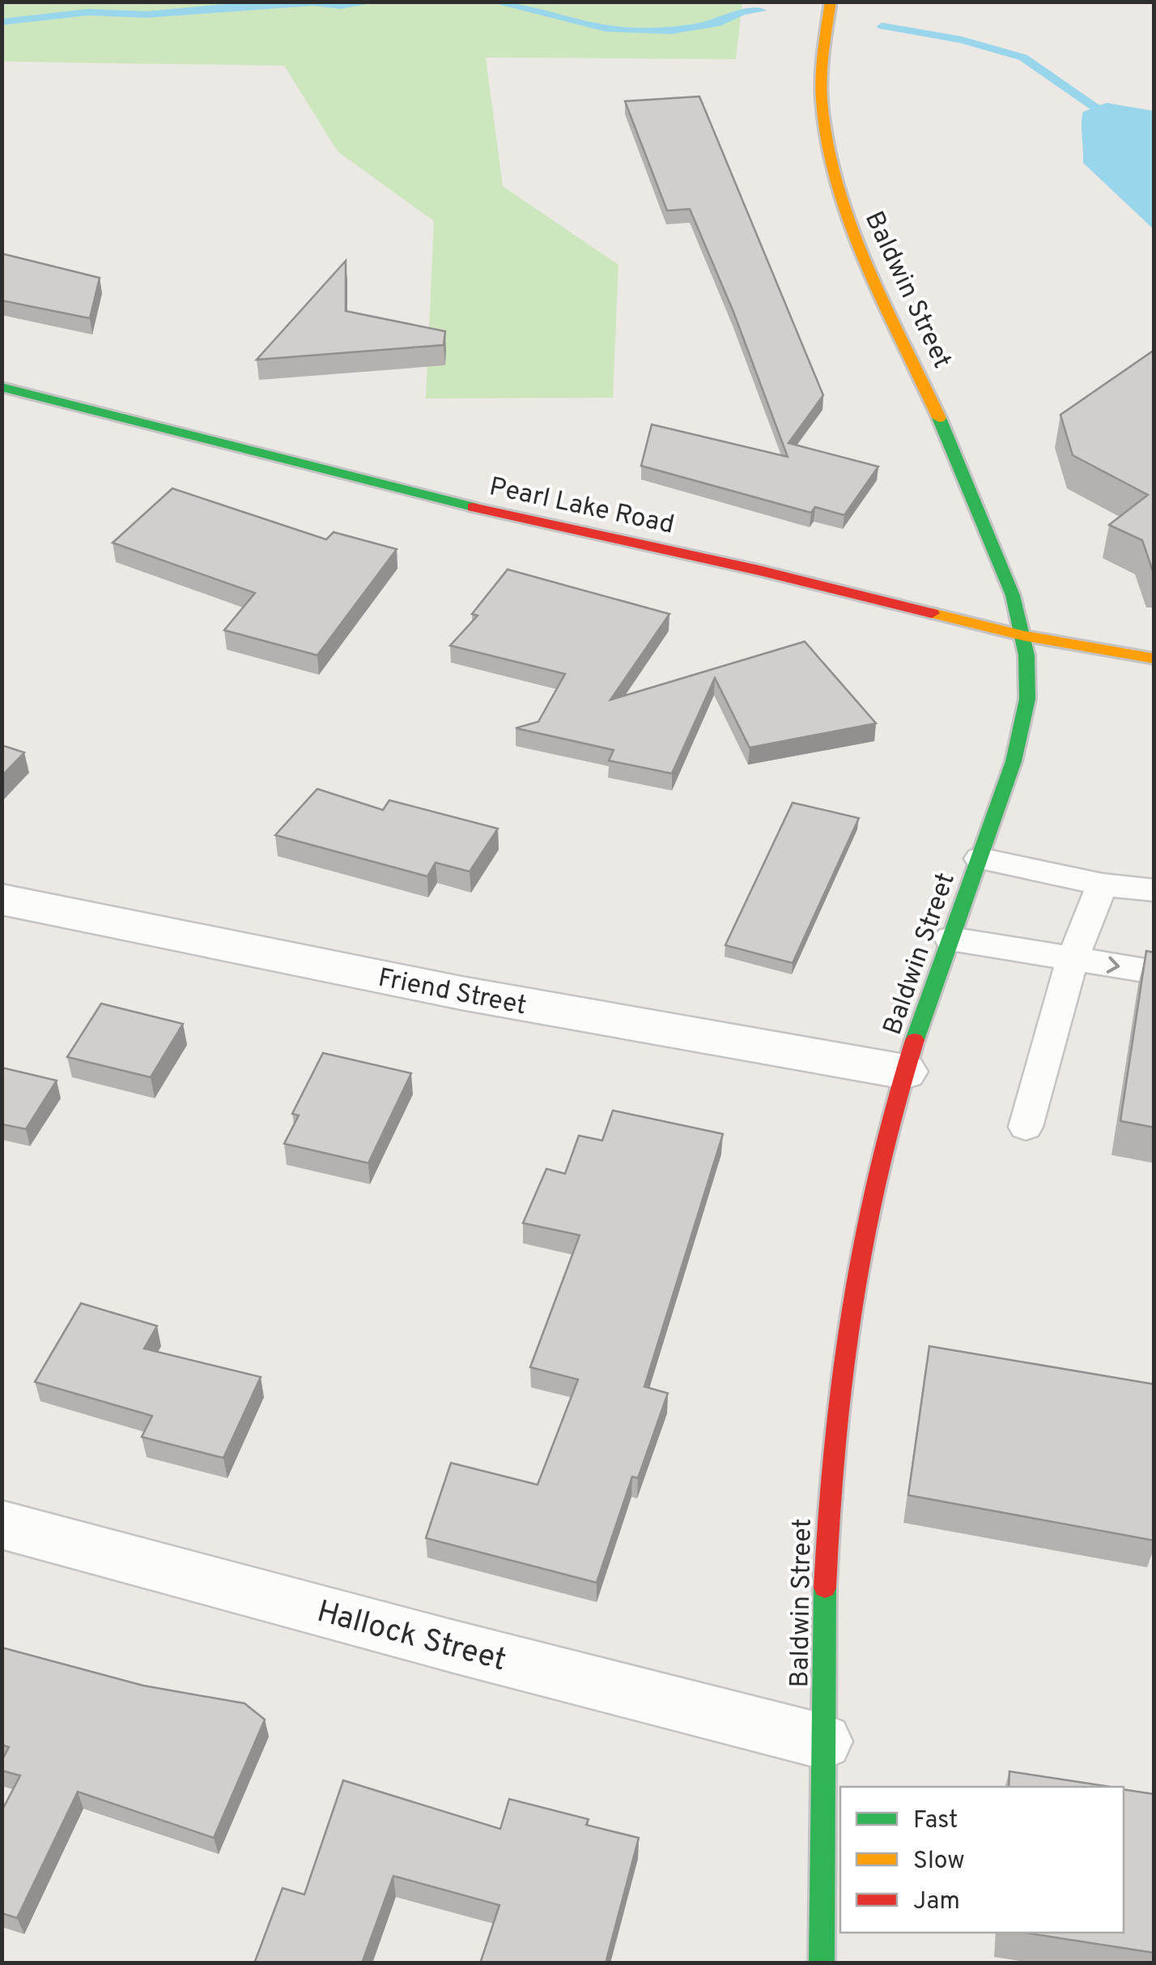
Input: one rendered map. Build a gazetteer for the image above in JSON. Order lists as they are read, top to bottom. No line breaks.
{"streets":{"main road":["Baldwin Street","Pearl Lake Road"],"street":["Friend Street","Hallock Street"]},"crossings":[["Baldwin Street","Pearl Lake Road"],["Baldwin Street","Friend Street"],["Baldwin Street","Hallock Street"]],"legend":["Fast","Slow","Jam"]}
